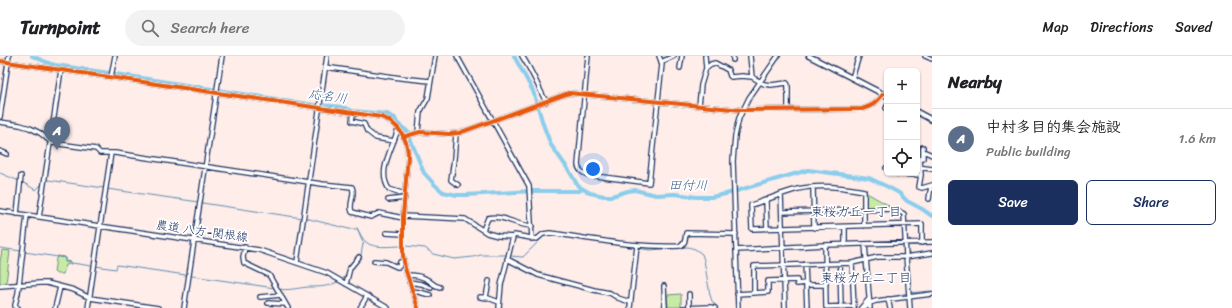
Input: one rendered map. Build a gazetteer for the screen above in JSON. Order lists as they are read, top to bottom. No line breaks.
{"streets":{"street":["農道 八方-関根線"]},"districts":["東桜ガ丘一丁目","東桜ガ丘二丁目"],"water":["応名川","田付川"],"page":{"header":"Turnpoint","search":"Search here","nav":["Map","Directions","Saved"],"heading":"Nearby","map_buttons":["+","−"],"list":[{"mark":"A","name":"中村多目的集会施設","note":"Public building","value":"1.6 km"}],"pins":"A","buttons":["Save","Share"]}}
